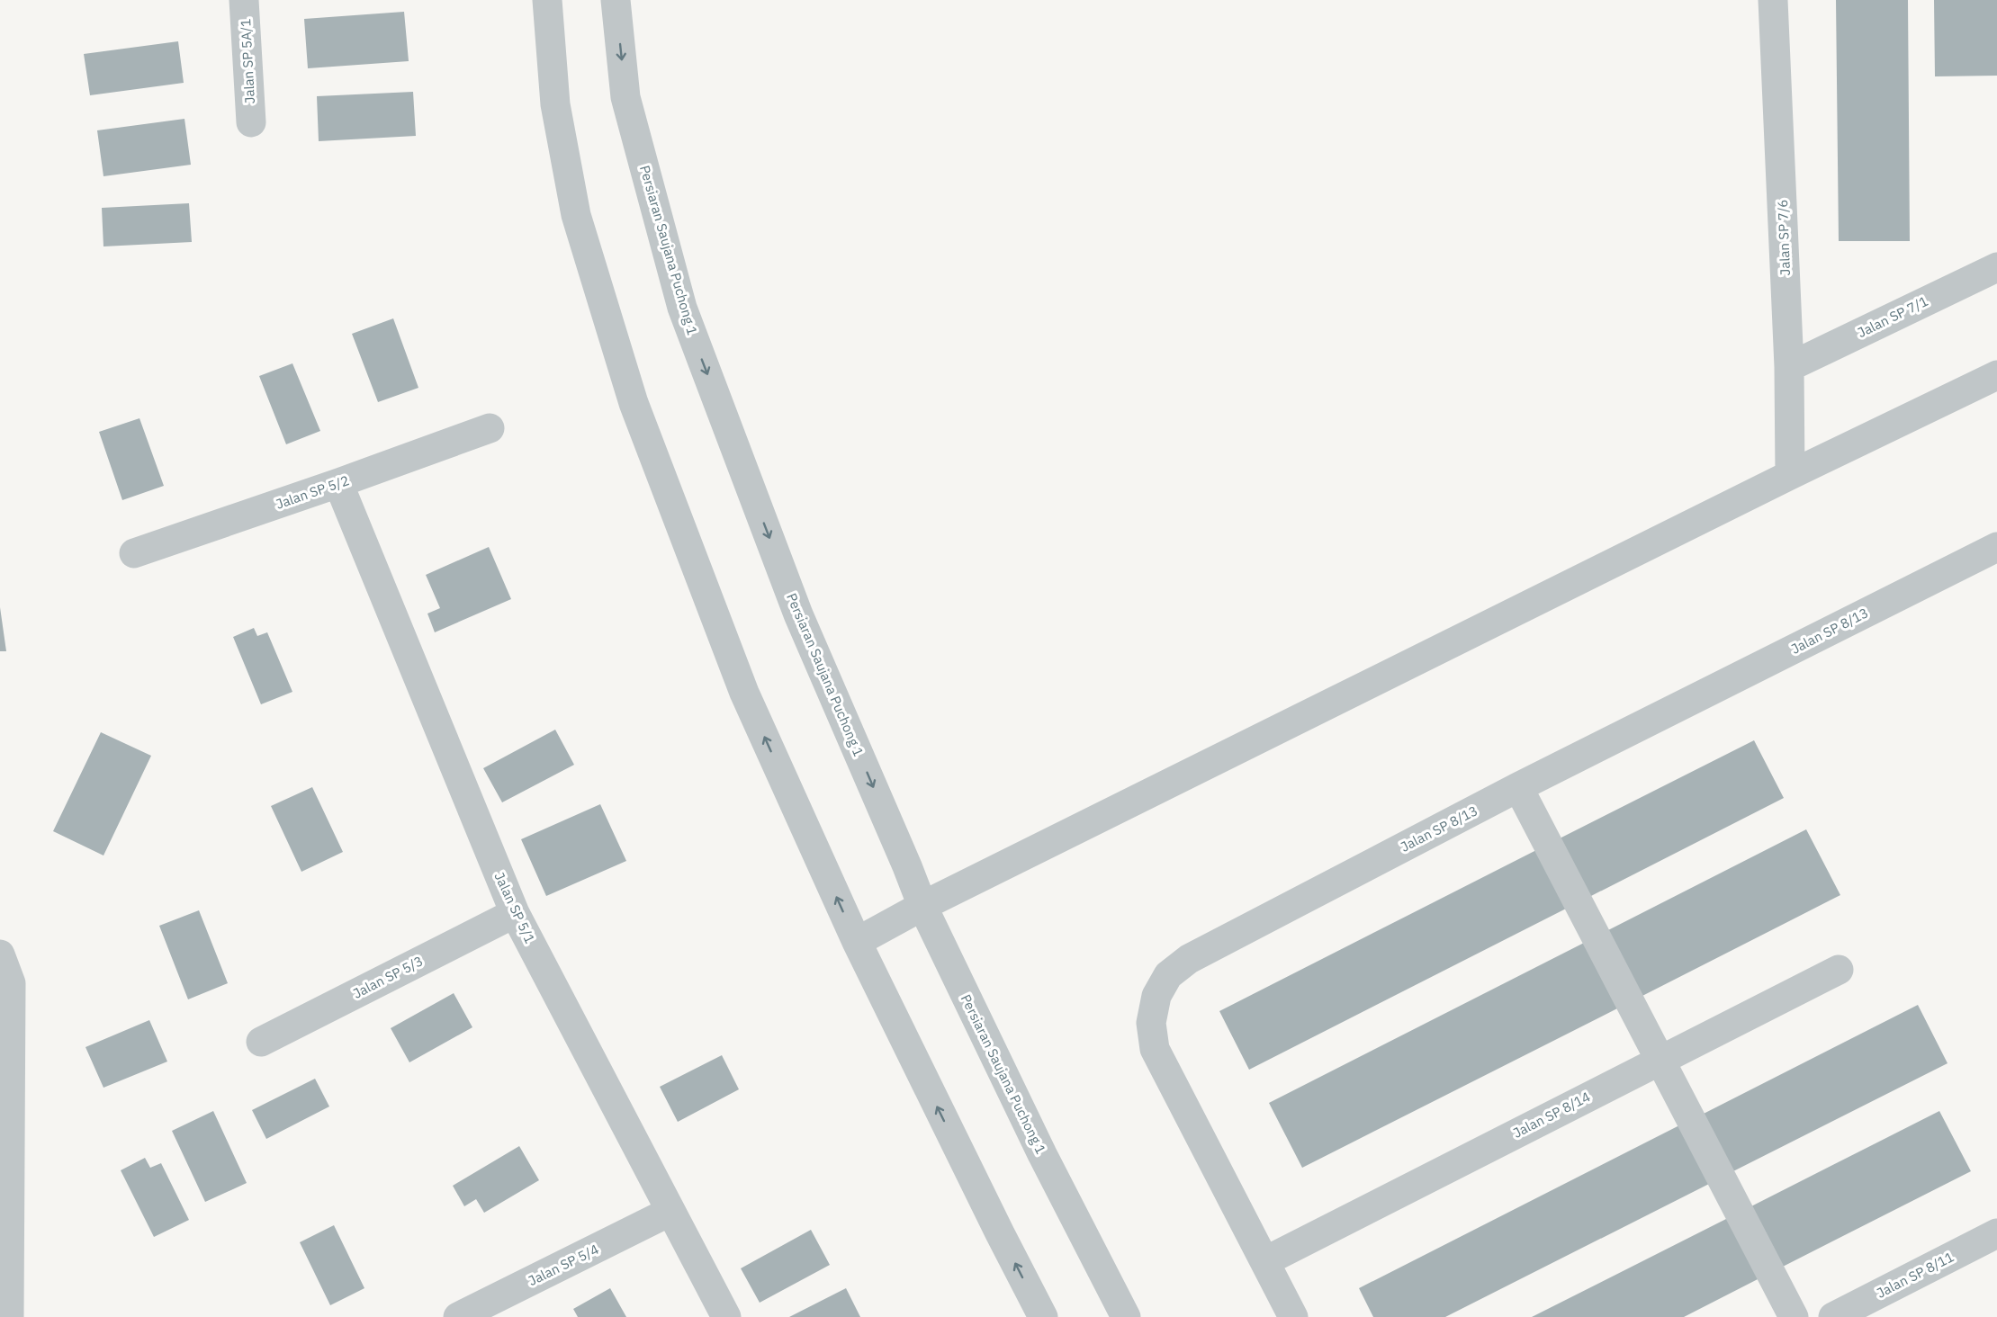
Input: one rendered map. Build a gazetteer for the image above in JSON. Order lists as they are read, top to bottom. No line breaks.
{"streets":{"street":["Jalan SP 5A/1","Jalan SP 7/6","Persiaran Saujana Puchong 1","Jalan SP 7/1","Jalan SP 5/2","Jalan SP 8/13","Jalan SP 5/1","Jalan SP 5/3","Jalan SP 8/14","Jalan SP 5/4","Jalan SP 8/11"]},"crossings":[["Jalan SP 7/6","Jalan SP 7/1"],["Jalan SP 5/2","Jalan SP 5/1"],["Jalan SP 8/13","Jalan SP 8/14"],["Jalan SP 5/1","Jalan SP 5/3"],["Jalan SP 5/1","Jalan SP 5/4"]]}
